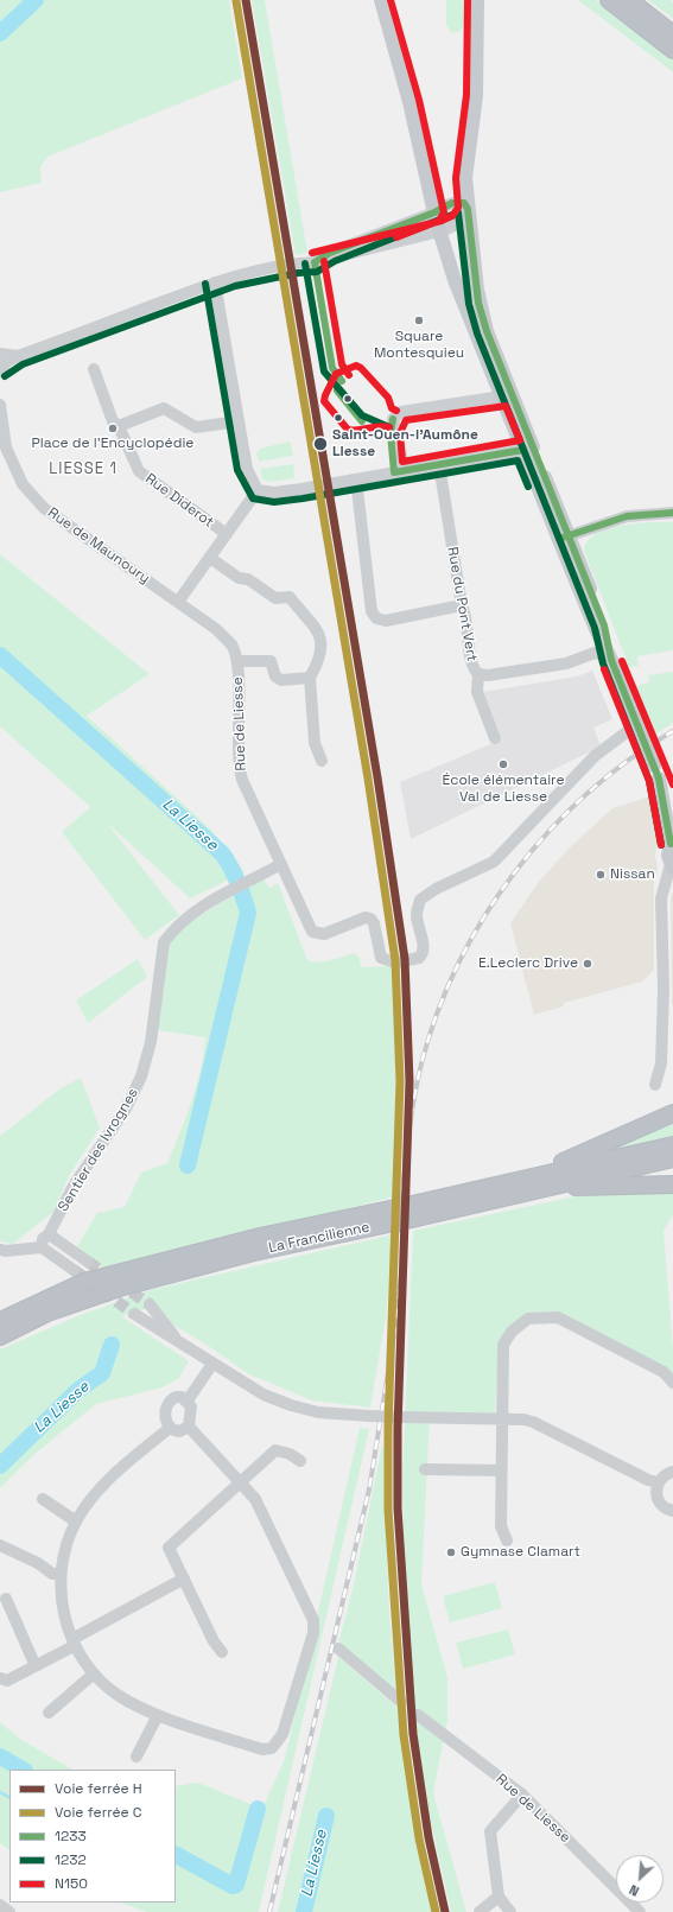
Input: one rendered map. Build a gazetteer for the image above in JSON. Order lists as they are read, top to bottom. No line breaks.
{"streets":{"highway":["La Francilienne"],"street":["Rue Diderot","Rue de Maunoury","Rue du Pont Vert","Rue de Liesse","Sentier des Ivrognes"]},"crossings":[["Rue de Maunoury","Rue de Liesse"],["Rue de Liesse","Sentier des Ivrognes"]],"districts":["LIESSE 1"],"water":["La Liesse"],"places":["Square Montesquieu","Place de l'Encyclopédie","Saint-Ouen-l'Aumône Liesse","École élémentaire Val de Liesse","Nissan","E.Leclerc Drive","Gymnase Clamart"],"lines":["rail line H","transit line N150","rail line C","transit line 1233","transit line 1232"],"legend":["Voie ferrée H","Voie ferrée C","1233","1232","N150"],"north":"bottom left"}
